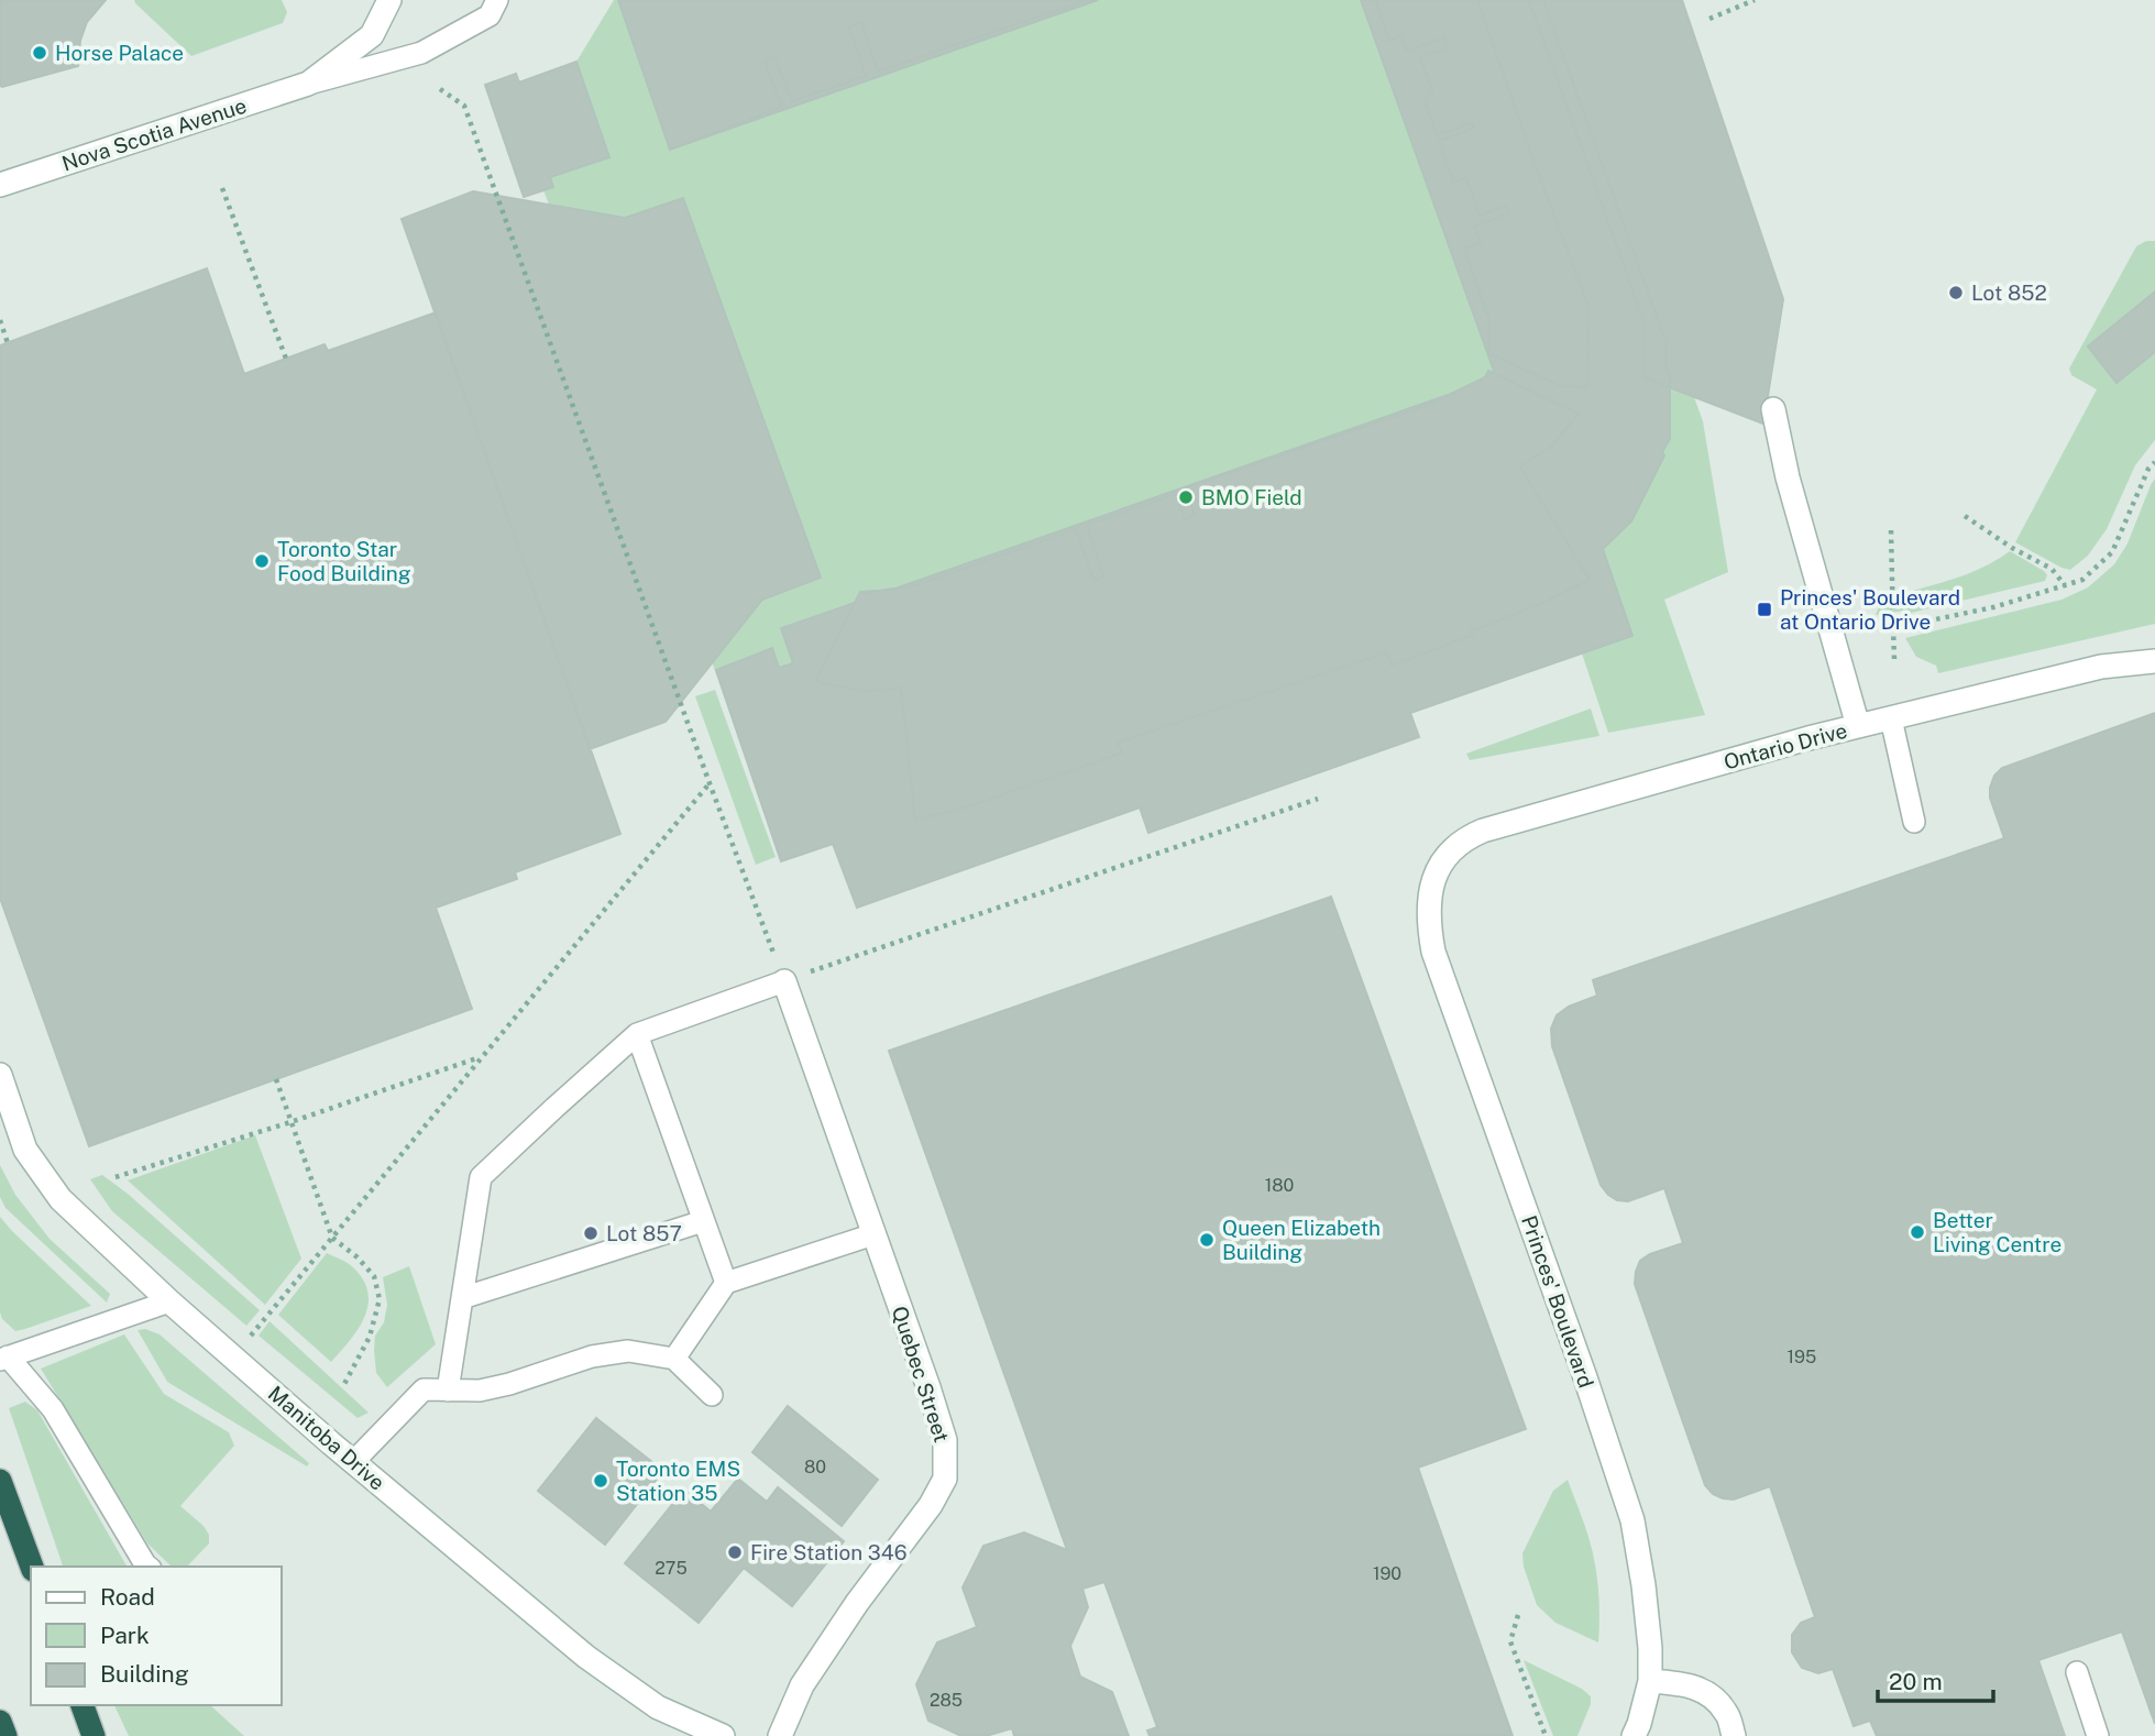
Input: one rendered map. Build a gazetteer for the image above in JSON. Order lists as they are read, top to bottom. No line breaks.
{"streets":{"street":["Nova Scotia Avenue","Ontario Drive","Princes' Boulevard","Quebec Street","Manitoba Drive"]},"crossings":[["Ontario Drive","Princes' Boulevard"]],"places":{"other":["Horse Palace","Lot 852","BMO Field","Toronto Star Food Building","Better Living Centre","Lot 857","Queen Elizabeth Building","Toronto EMS Station 35","Fire Station 346"],"transit":["Princes' Boulevard at Ontario Drive"]},"house_numbers":["180","195","80","275","190","285"],"legend":["Road","Park","Building"],"scale_bar":"20 m"}
